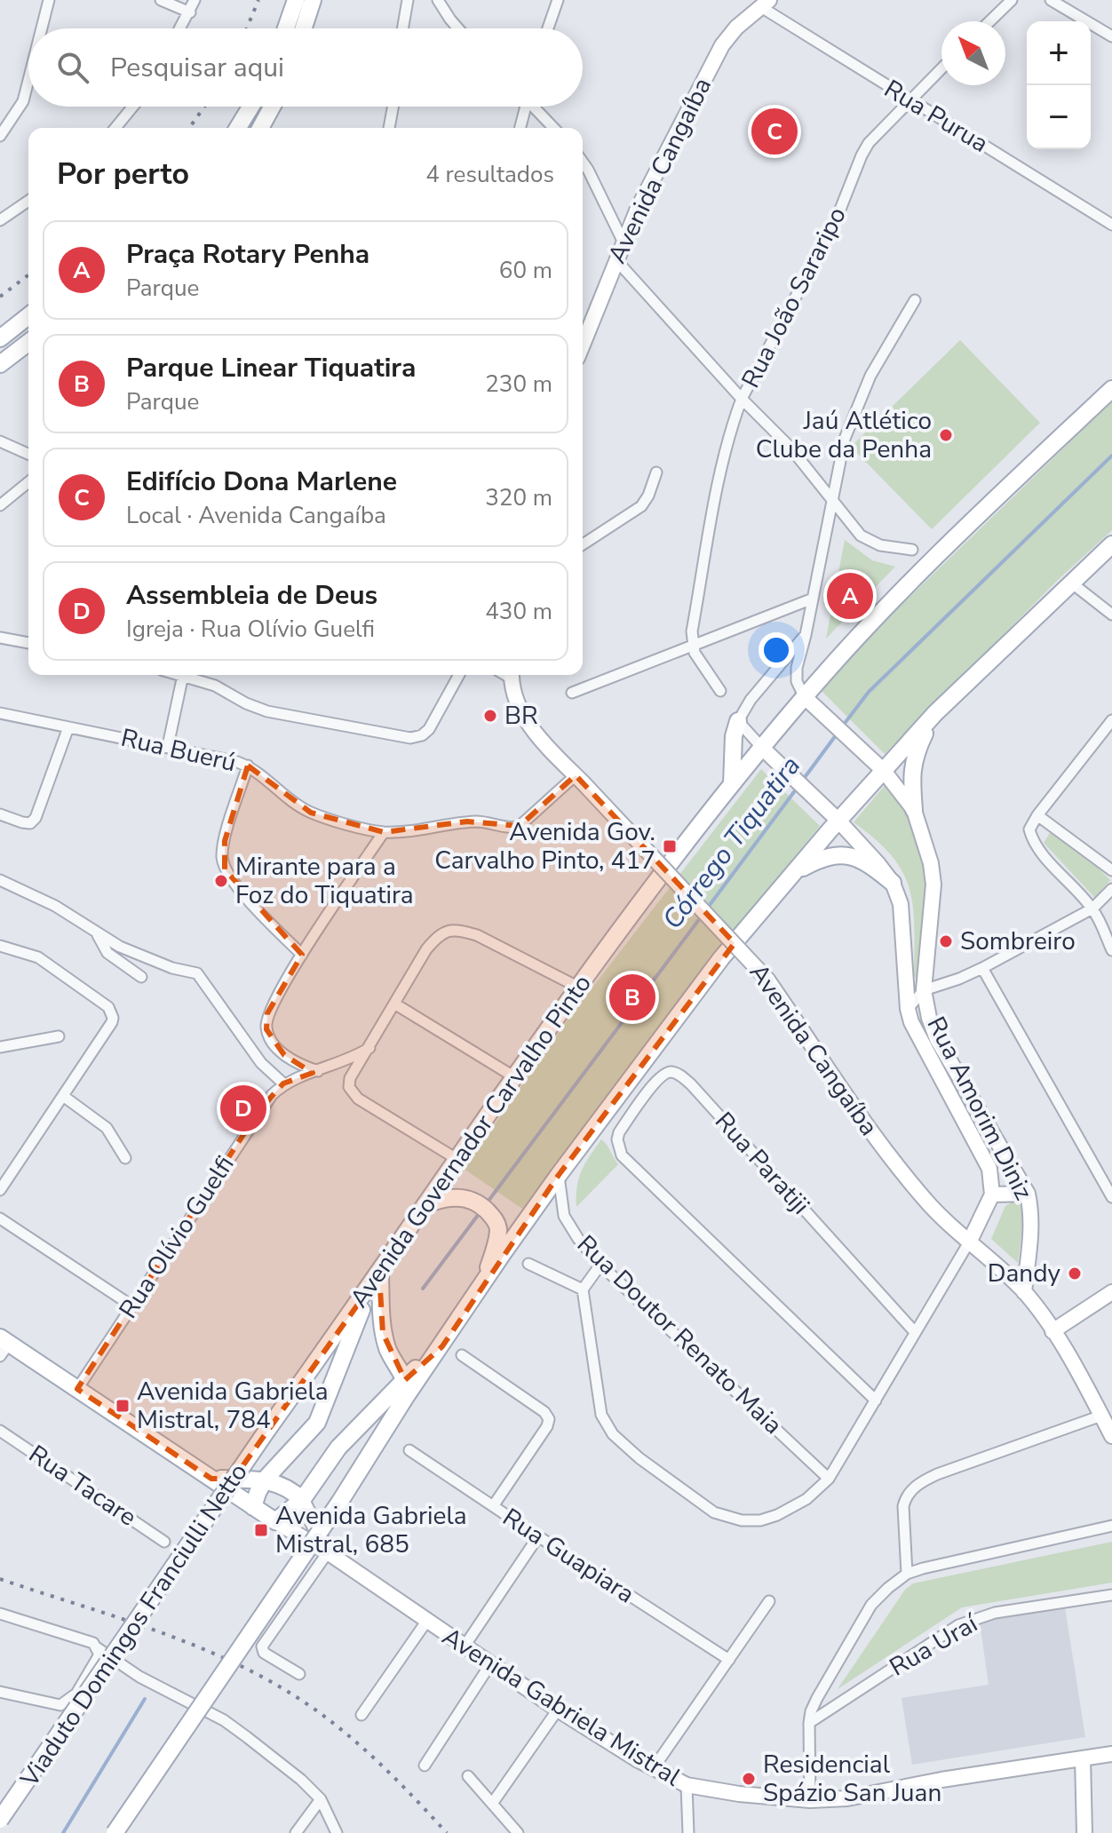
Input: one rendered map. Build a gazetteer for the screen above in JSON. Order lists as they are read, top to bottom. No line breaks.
{"streets":{"main road":["Avenida Cangaíba","Rua Amorim Diniz","Avenida Governador Carvalho Pinto","Viaduto Domingos Franciulli Netto","Avenida Gabriela Mistral"],"street":["Rua Purua","Rua João Sararipo","Rua Buerú","Rua Paratiji","Rua Olívio Guelfi","Rua Doutor Renato Maia","Rua Tacare","Rua Guapiara","Rua Uraí"]},"crossings":[["Rua Purua","Avenida Cangaíba"],["Rua Purua","Rua João Sararipo"],["Avenida Cangaíba","Rua Buerú"],["Avenida Cangaíba","Rua Amorim Diniz"],["Rua Amorim Diniz","Avenida Governador Carvalho Pinto"],["Avenida Governador Carvalho Pinto","Viaduto Domingos Franciulli Netto"],["Rua Olívio Guelfi","Avenida Gabriela Mistral"]],"water":["Córrego Tiquatira"],"places":{"other":["Jaú Atlético Clube da Penha","BR","Mirante para a Foz do Tiquatira","Sombreiro","Dandy","Residencial Spázio San Juan"],"transit":["Avenida Gov. Carvalho Pinto, 417","Avenida Gabriela Mistral, 784","Avenida Gabriela Mistral, 685"]},"north":"top left","page":{"map_buttons":["+","−"],"search":"Pesquisar aqui","pins":["C","A","B","D"],"heading":["Por perto","4 resultados"],"list":[{"mark":"A","name":"Praça Rotary Penha","note":"Parque","value":"60 m"},{"mark":"B","name":"Parque Linear Tiquatira","note":"Parque","value":"230 m"},{"mark":"C","name":"Edifício Dona Marlene","note":"Local · Avenida Cangaíba","value":"320 m"},{"mark":"D","name":"Assembleia de Deus","note":"Igreja · Rua Olívio Guelfi","value":"430 m"}]}}
